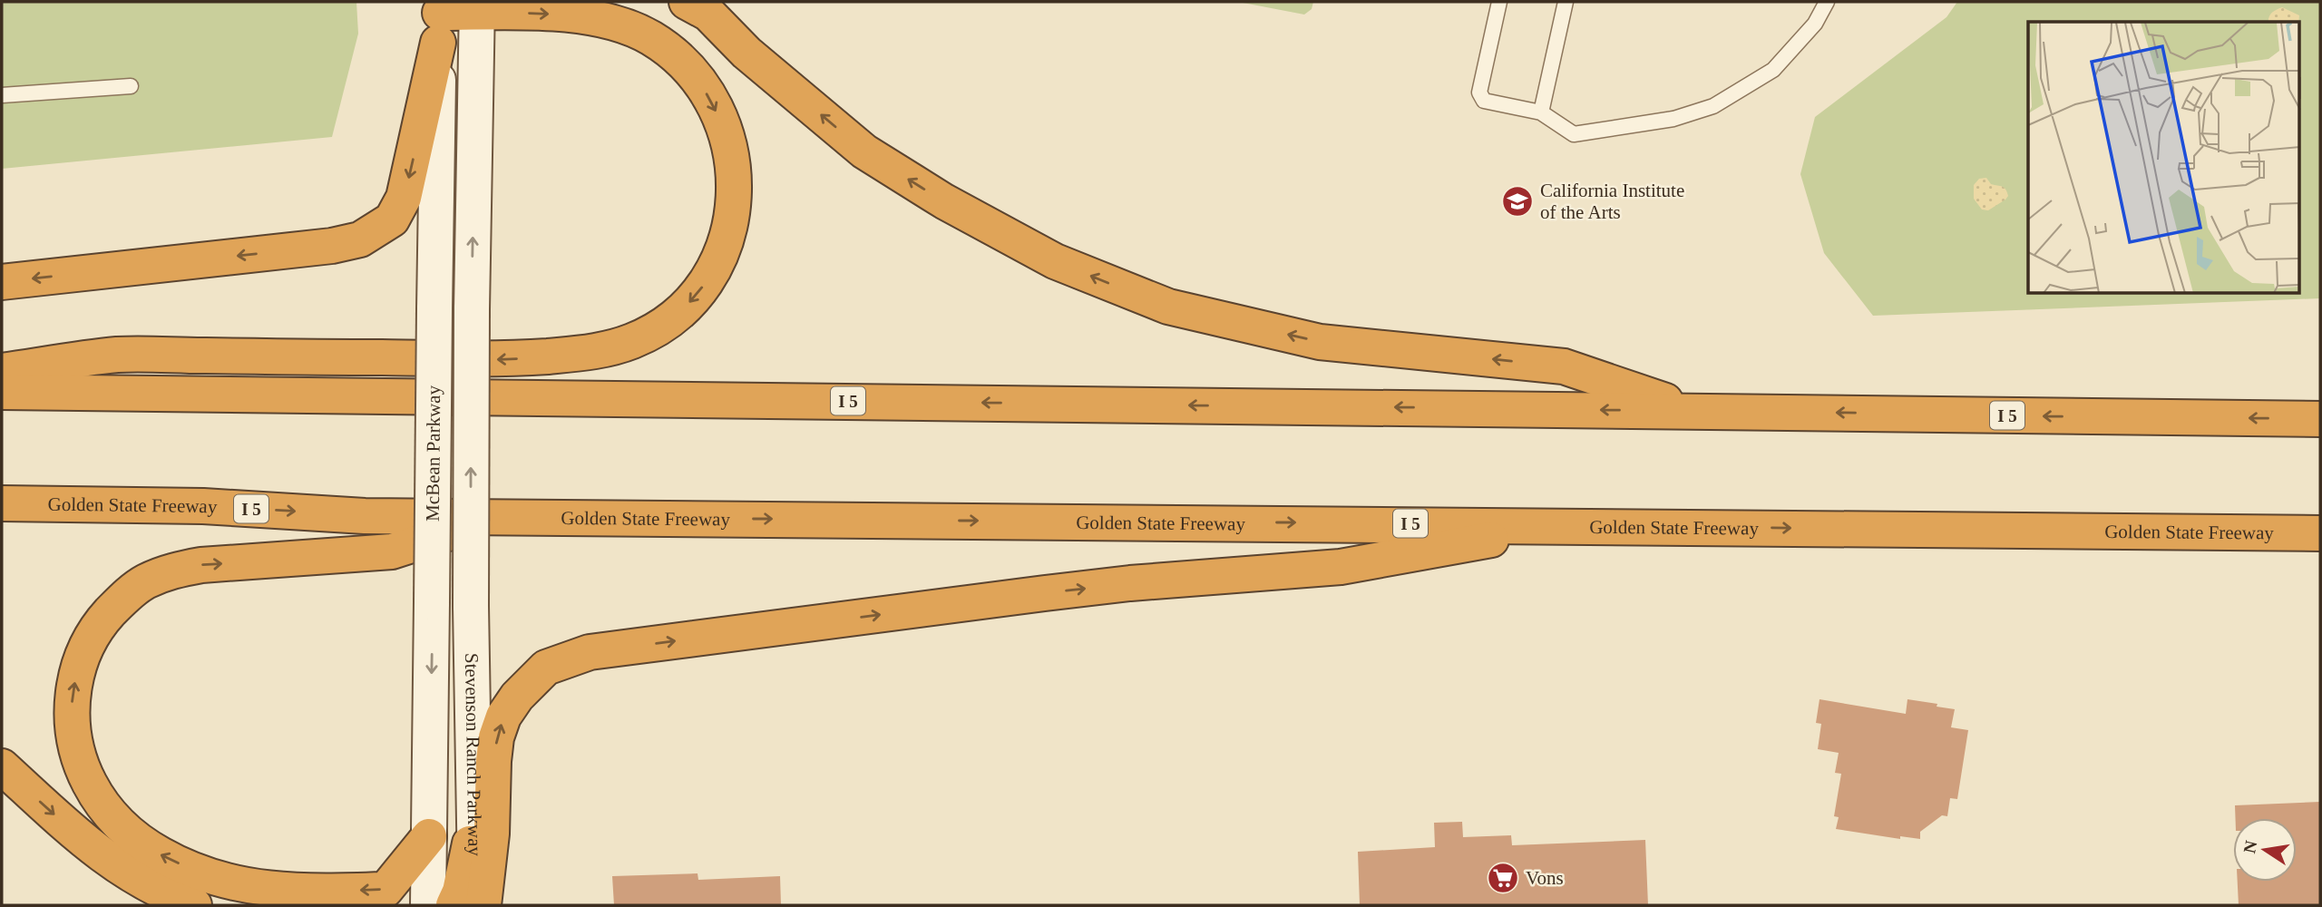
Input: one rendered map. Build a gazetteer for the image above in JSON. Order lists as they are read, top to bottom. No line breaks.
{"streets":{"highway":["I 5","Golden State Freeway"],"main road":["McBean Parkway","Stevenson Ranch Parkway"]},"crossings":[["McBean Parkway","Stevenson Ranch Parkway"]],"places":{"school or university":["California Institute of the Arts"],"supermarket":["Vons"]},"north":"left"}
